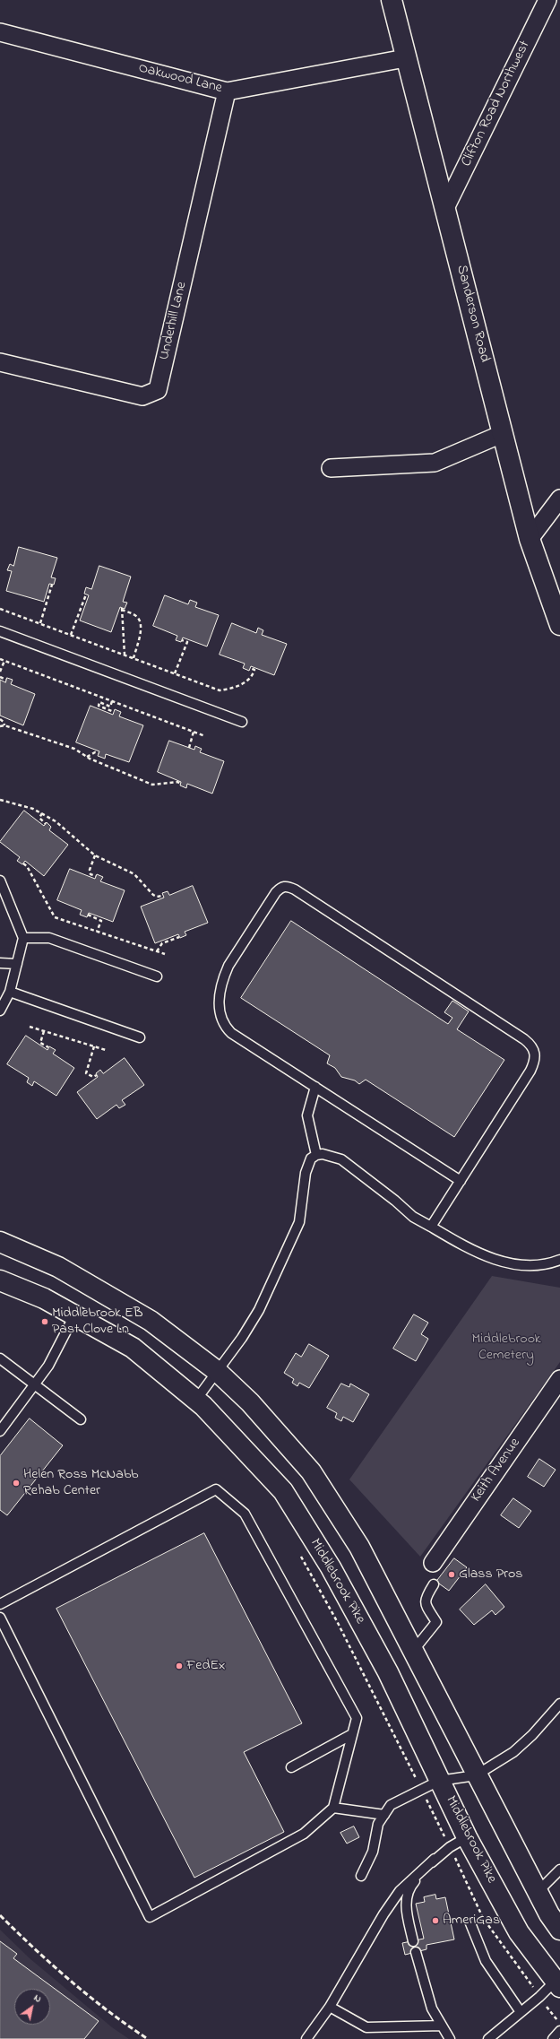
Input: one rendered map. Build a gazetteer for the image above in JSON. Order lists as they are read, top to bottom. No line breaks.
{"streets":{"main road":["Sanderson Road","Middlebrook Pike"],"street":["Oakwood Lane","Clifton Road Northwest","Underhill Lane","Keith Avenue"]},"crossings":[["Oakwood Lane","Sanderson Road"],["Oakwood Lane","Underhill Lane"],["Clifton Road Northwest","Sanderson Road"]],"parks":["Middlebrook Cemetery"],"places":["Middlebrook EB Past Clove Ln","Helen Ross McNabb Rehab Center","Glass Pros","FedEx","AmeriGas"],"north":"top right"}
